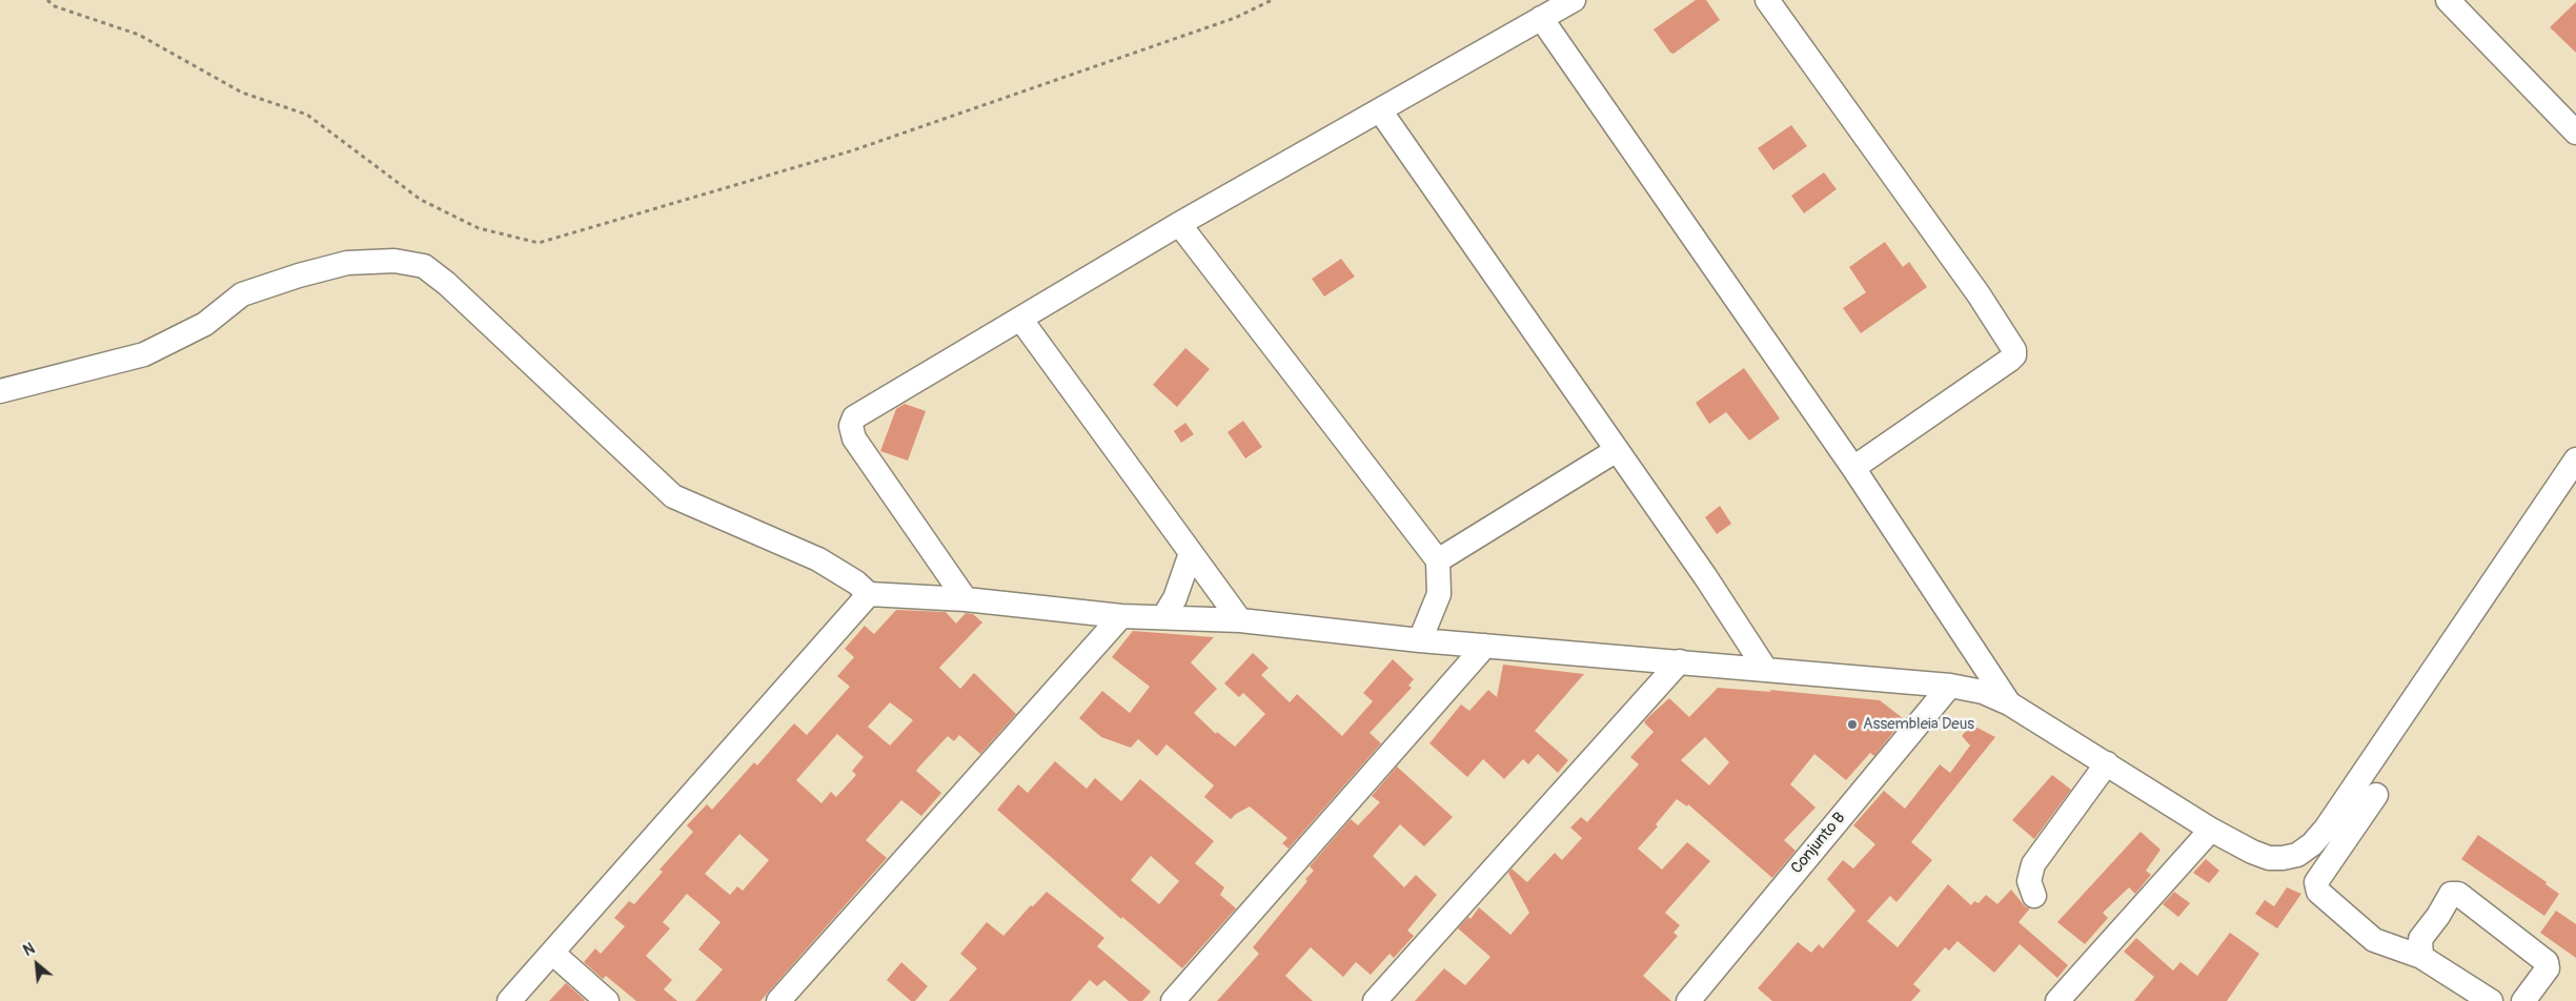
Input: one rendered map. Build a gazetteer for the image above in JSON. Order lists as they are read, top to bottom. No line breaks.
{"streets":{"street":["Conjunto B"]},"places":["Assembleia Deus"],"north":"top left"}
